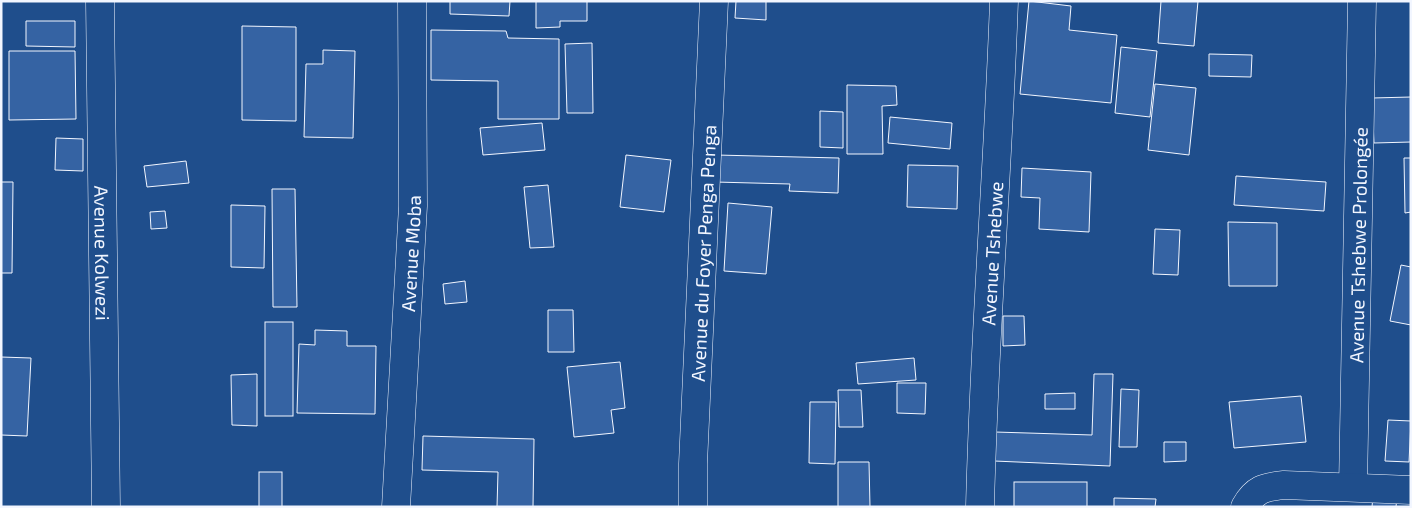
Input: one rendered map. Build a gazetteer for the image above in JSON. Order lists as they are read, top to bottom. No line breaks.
{"streets":{"street":["Avenue Tshebwe Prolongée","Avenue Kolwezi","Avenue Moba","Avenue du Foyer Penga Penga","Avenue Tshebwe"]}}
